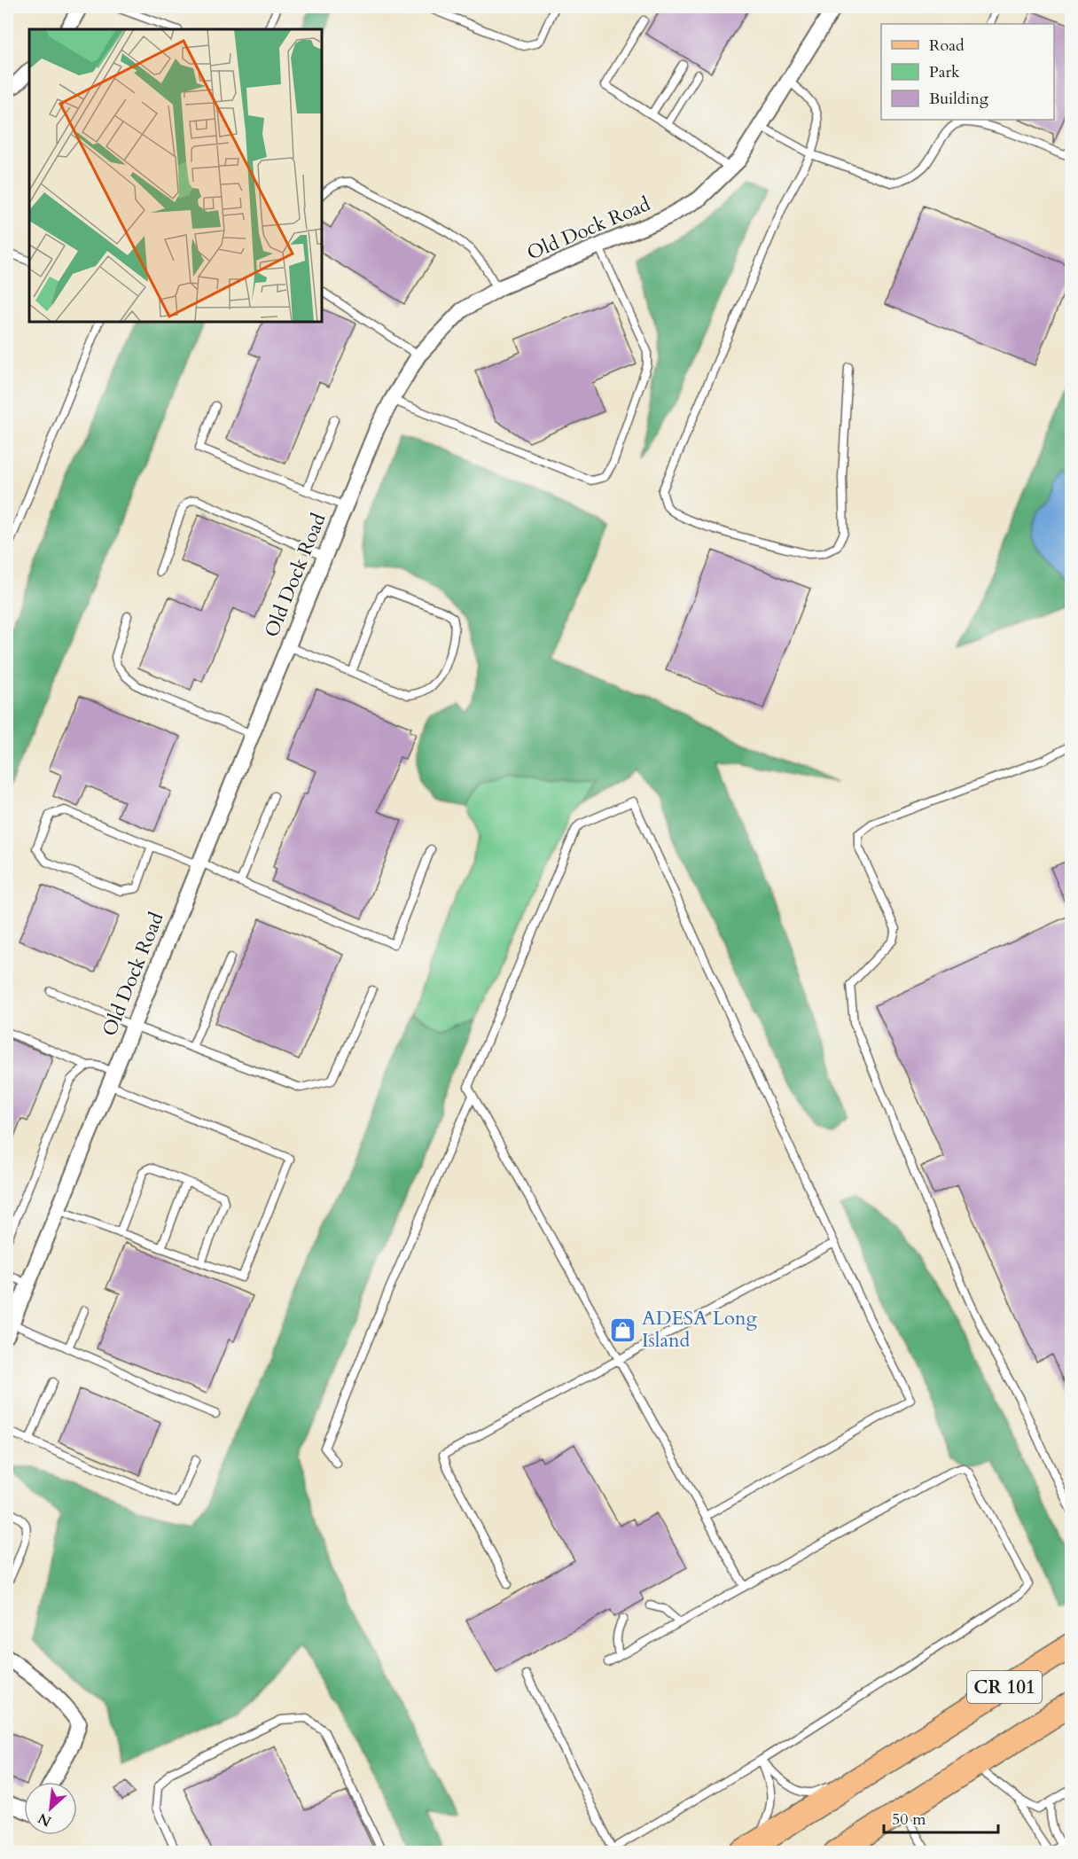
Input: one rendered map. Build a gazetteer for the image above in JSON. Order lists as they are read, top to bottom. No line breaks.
{"streets":{"main road":["CR 101"],"street":["Old Dock Road"]},"places":{"shop":["ADESA Long Island"]},"legend":["Road","Park","Building"],"scale_bar":"50 m","north":"bottom left"}
